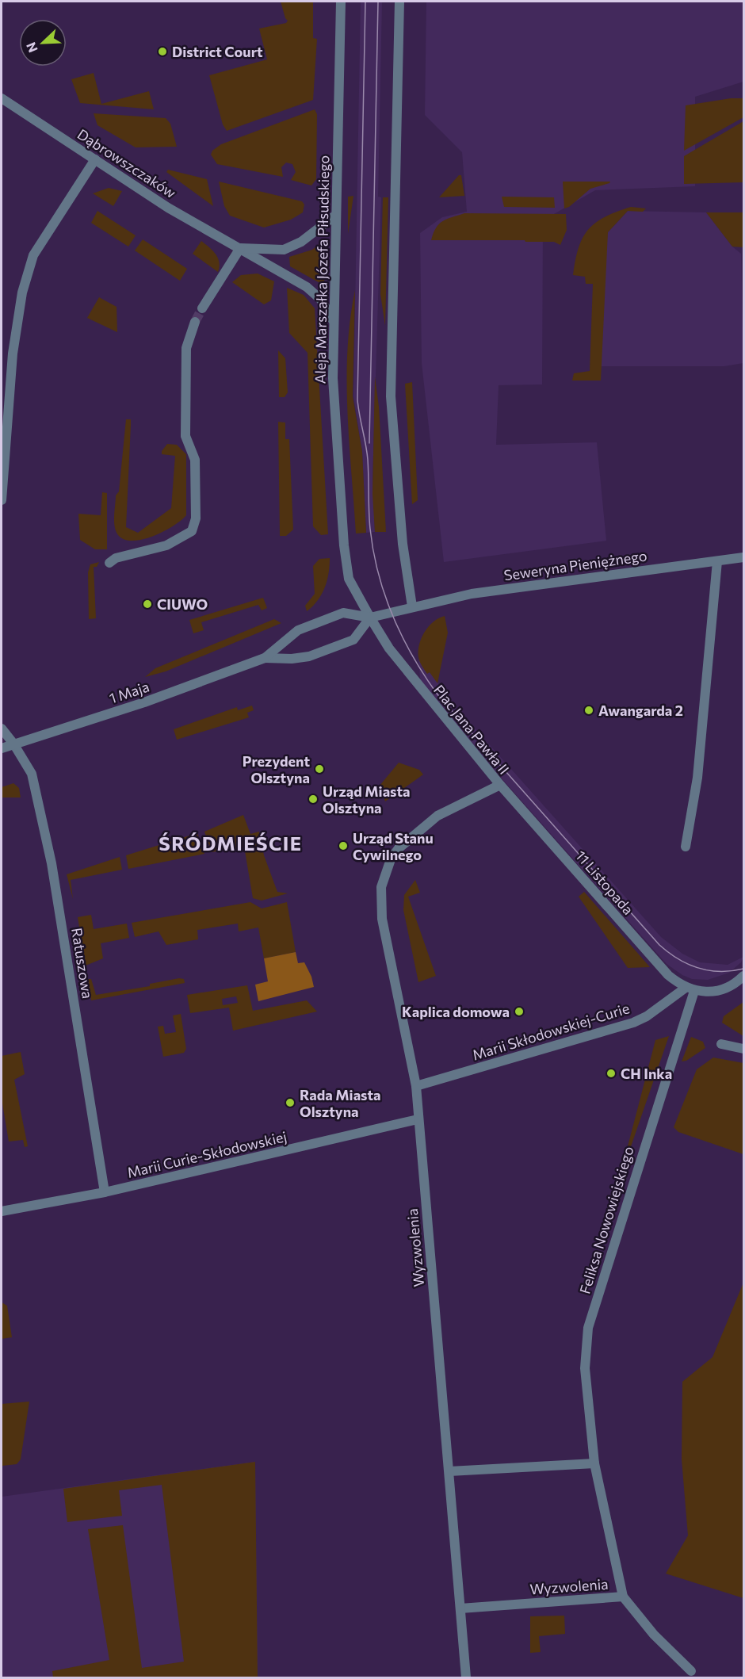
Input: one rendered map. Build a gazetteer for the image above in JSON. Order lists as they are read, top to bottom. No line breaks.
{"streets":{"street":["Dąbrowszczaków","Aleja Marszałka Józefa Piłsudskiego","Seweryna Pieniężnego","1 Maja","Plac Jana Pawła II","11 Listopada","Ratuszowa","Marii Skłodowskiej-Curie","Marii Curie-Skłodowskiej","Feliksa Nowowiejskiego","Wyzwolenia"]},"crossings":[["Dąbrowszczaków","Aleja Marszałka Józefa Piłsudskiego"],["Aleja Marszałka Józefa Piłsudskiego","1 Maja"],["Aleja Marszałka Józefa Piłsudskiego","Plac Jana Pawła II"],["1 Maja","Plac Jana Pawła II"],["1 Maja","Ratuszowa"],["Plac Jana Pawła II","11 Listopada"],["Plac Jana Pawła II","Wyzwolenia"],["11 Listopada","Marii Skłodowskiej-Curie"],["11 Listopada","Feliksa Nowowiejskiego"],["Ratuszowa","Marii Curie-Skłodowskiej"],["Marii Skłodowskiej-Curie","Feliksa Nowowiejskiego"],["Marii Skłodowskiej-Curie","Wyzwolenia"],["Marii Curie-Skłodowskiej","Wyzwolenia"],["Feliksa Nowowiejskiego","Wyzwolenia"]],"districts":["ŚRÓDMIEŚCIE"],"places":["District Court","CIUWO","Awangarda 2","Prezydent Olsztyna","Urząd Miasta Olsztyna","Urząd Stanu Cywilnego","Kaplica domowa","CH Inka","Rada Miasta Olsztyna"],"north":"bottom left"}
